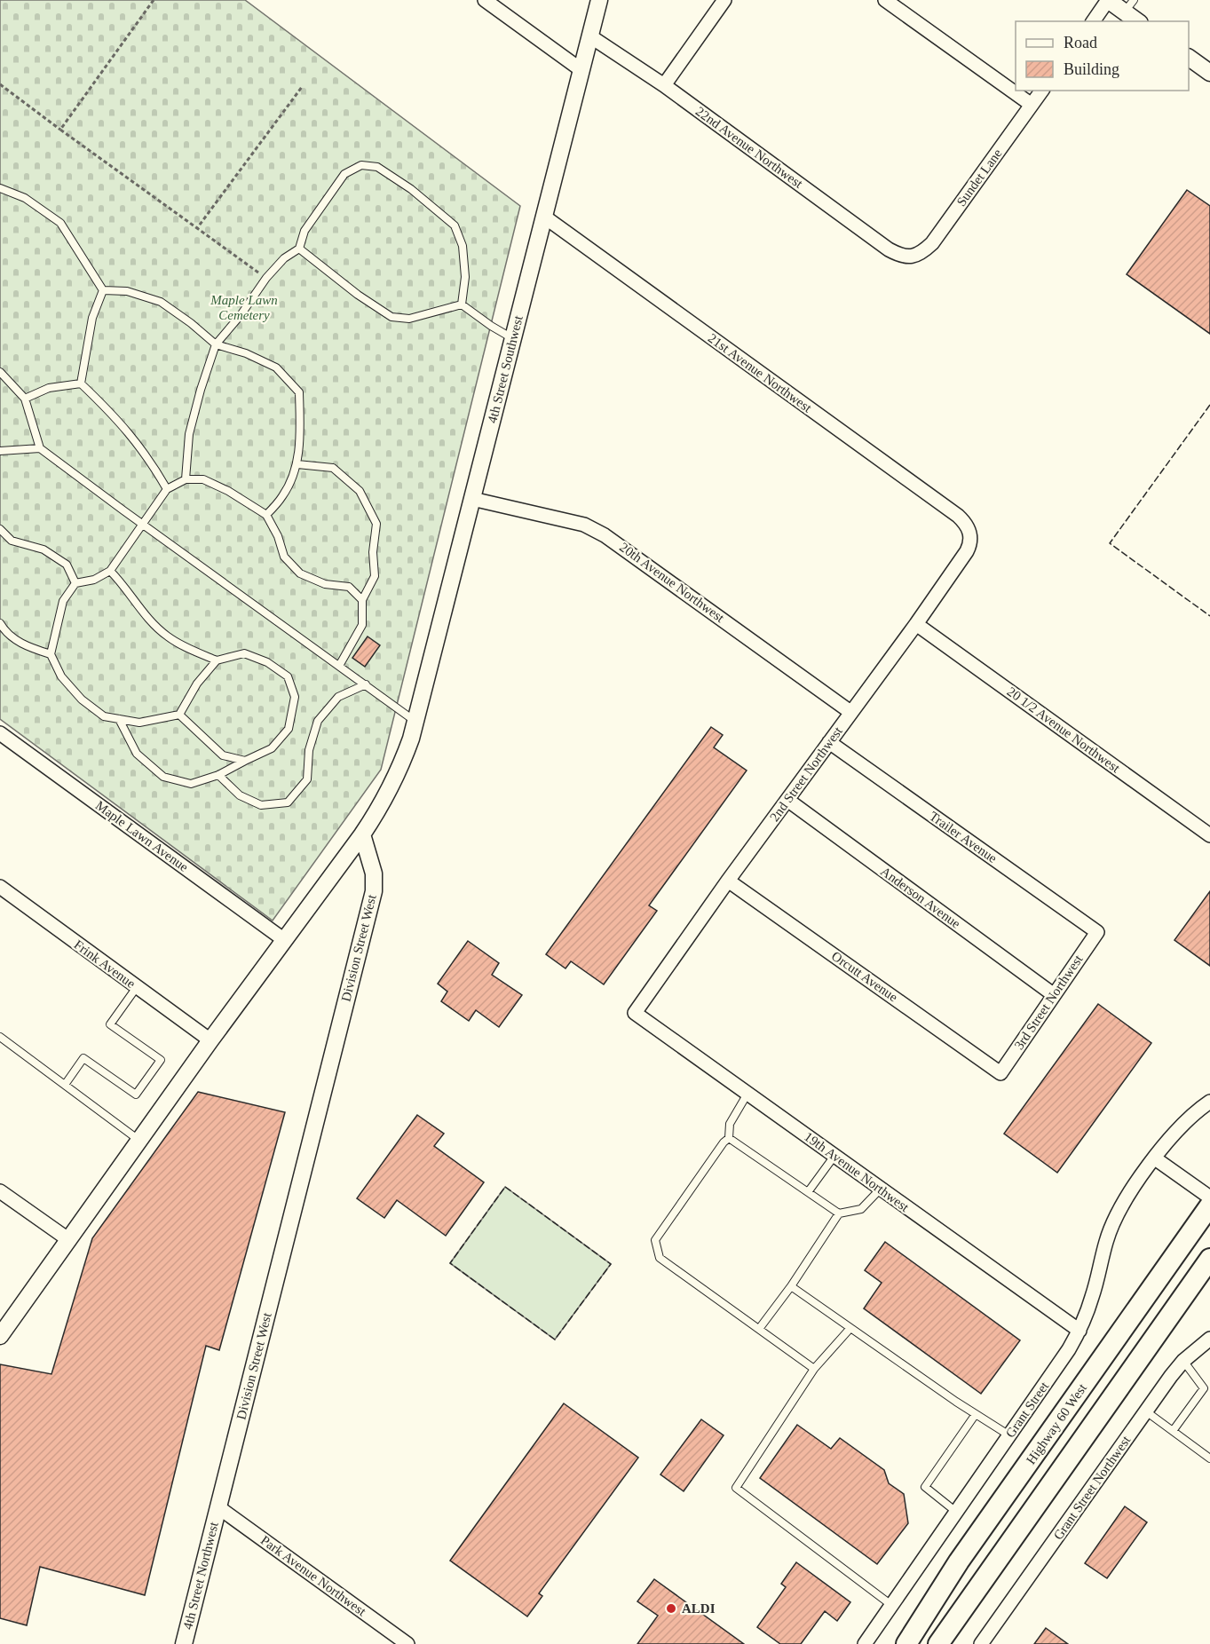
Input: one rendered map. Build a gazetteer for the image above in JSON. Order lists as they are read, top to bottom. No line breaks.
{"streets":{"main road":["Highway 60 West"],"street":["22nd Avenue Northwest","Sundet Lane","4th Street Southwest","21st Avenue Northwest","20th Avenue Northwest","20 1/2 Avenue Northwest","2nd Street Northwest","Maple Lawn Avenue","Trailer Avenue","Anderson Avenue","Division Street West","Frink Avenue","Orcutt Avenue","3rd Street Northwest","19th Avenue Northwest","Grant Street","Grant Street Northwest","4th Street Northwest","Park Avenue Northwest"]},"crossings":[["22nd Avenue Northwest","Sundet Lane"],["22nd Avenue Northwest","4th Street Southwest"],["4th Street Southwest","21st Avenue Northwest"],["4th Street Southwest","20th Avenue Northwest"],["4th Street Southwest","Division Street West"],["21st Avenue Northwest","2nd Street Northwest"],["20th Avenue Northwest","2nd Street Northwest"],["20 1/2 Avenue Northwest","2nd Street Northwest"],["2nd Street Northwest","Trailer Avenue"],["2nd Street Northwest","Anderson Avenue"],["2nd Street Northwest","Orcutt Avenue"],["2nd Street Northwest","19th Avenue Northwest"],["Trailer Avenue","3rd Street Northwest"],["Anderson Avenue","3rd Street Northwest"],["Division Street West","4th Street Northwest"],["Division Street West","Park Avenue Northwest"],["Orcutt Avenue","3rd Street Northwest"],["19th Avenue Northwest","Grant Street"],["4th Street Northwest","Park Avenue Northwest"]],"parks":["Maple Lawn Cemetery"],"places":["ALDI"],"legend":["Road","Building"]}
